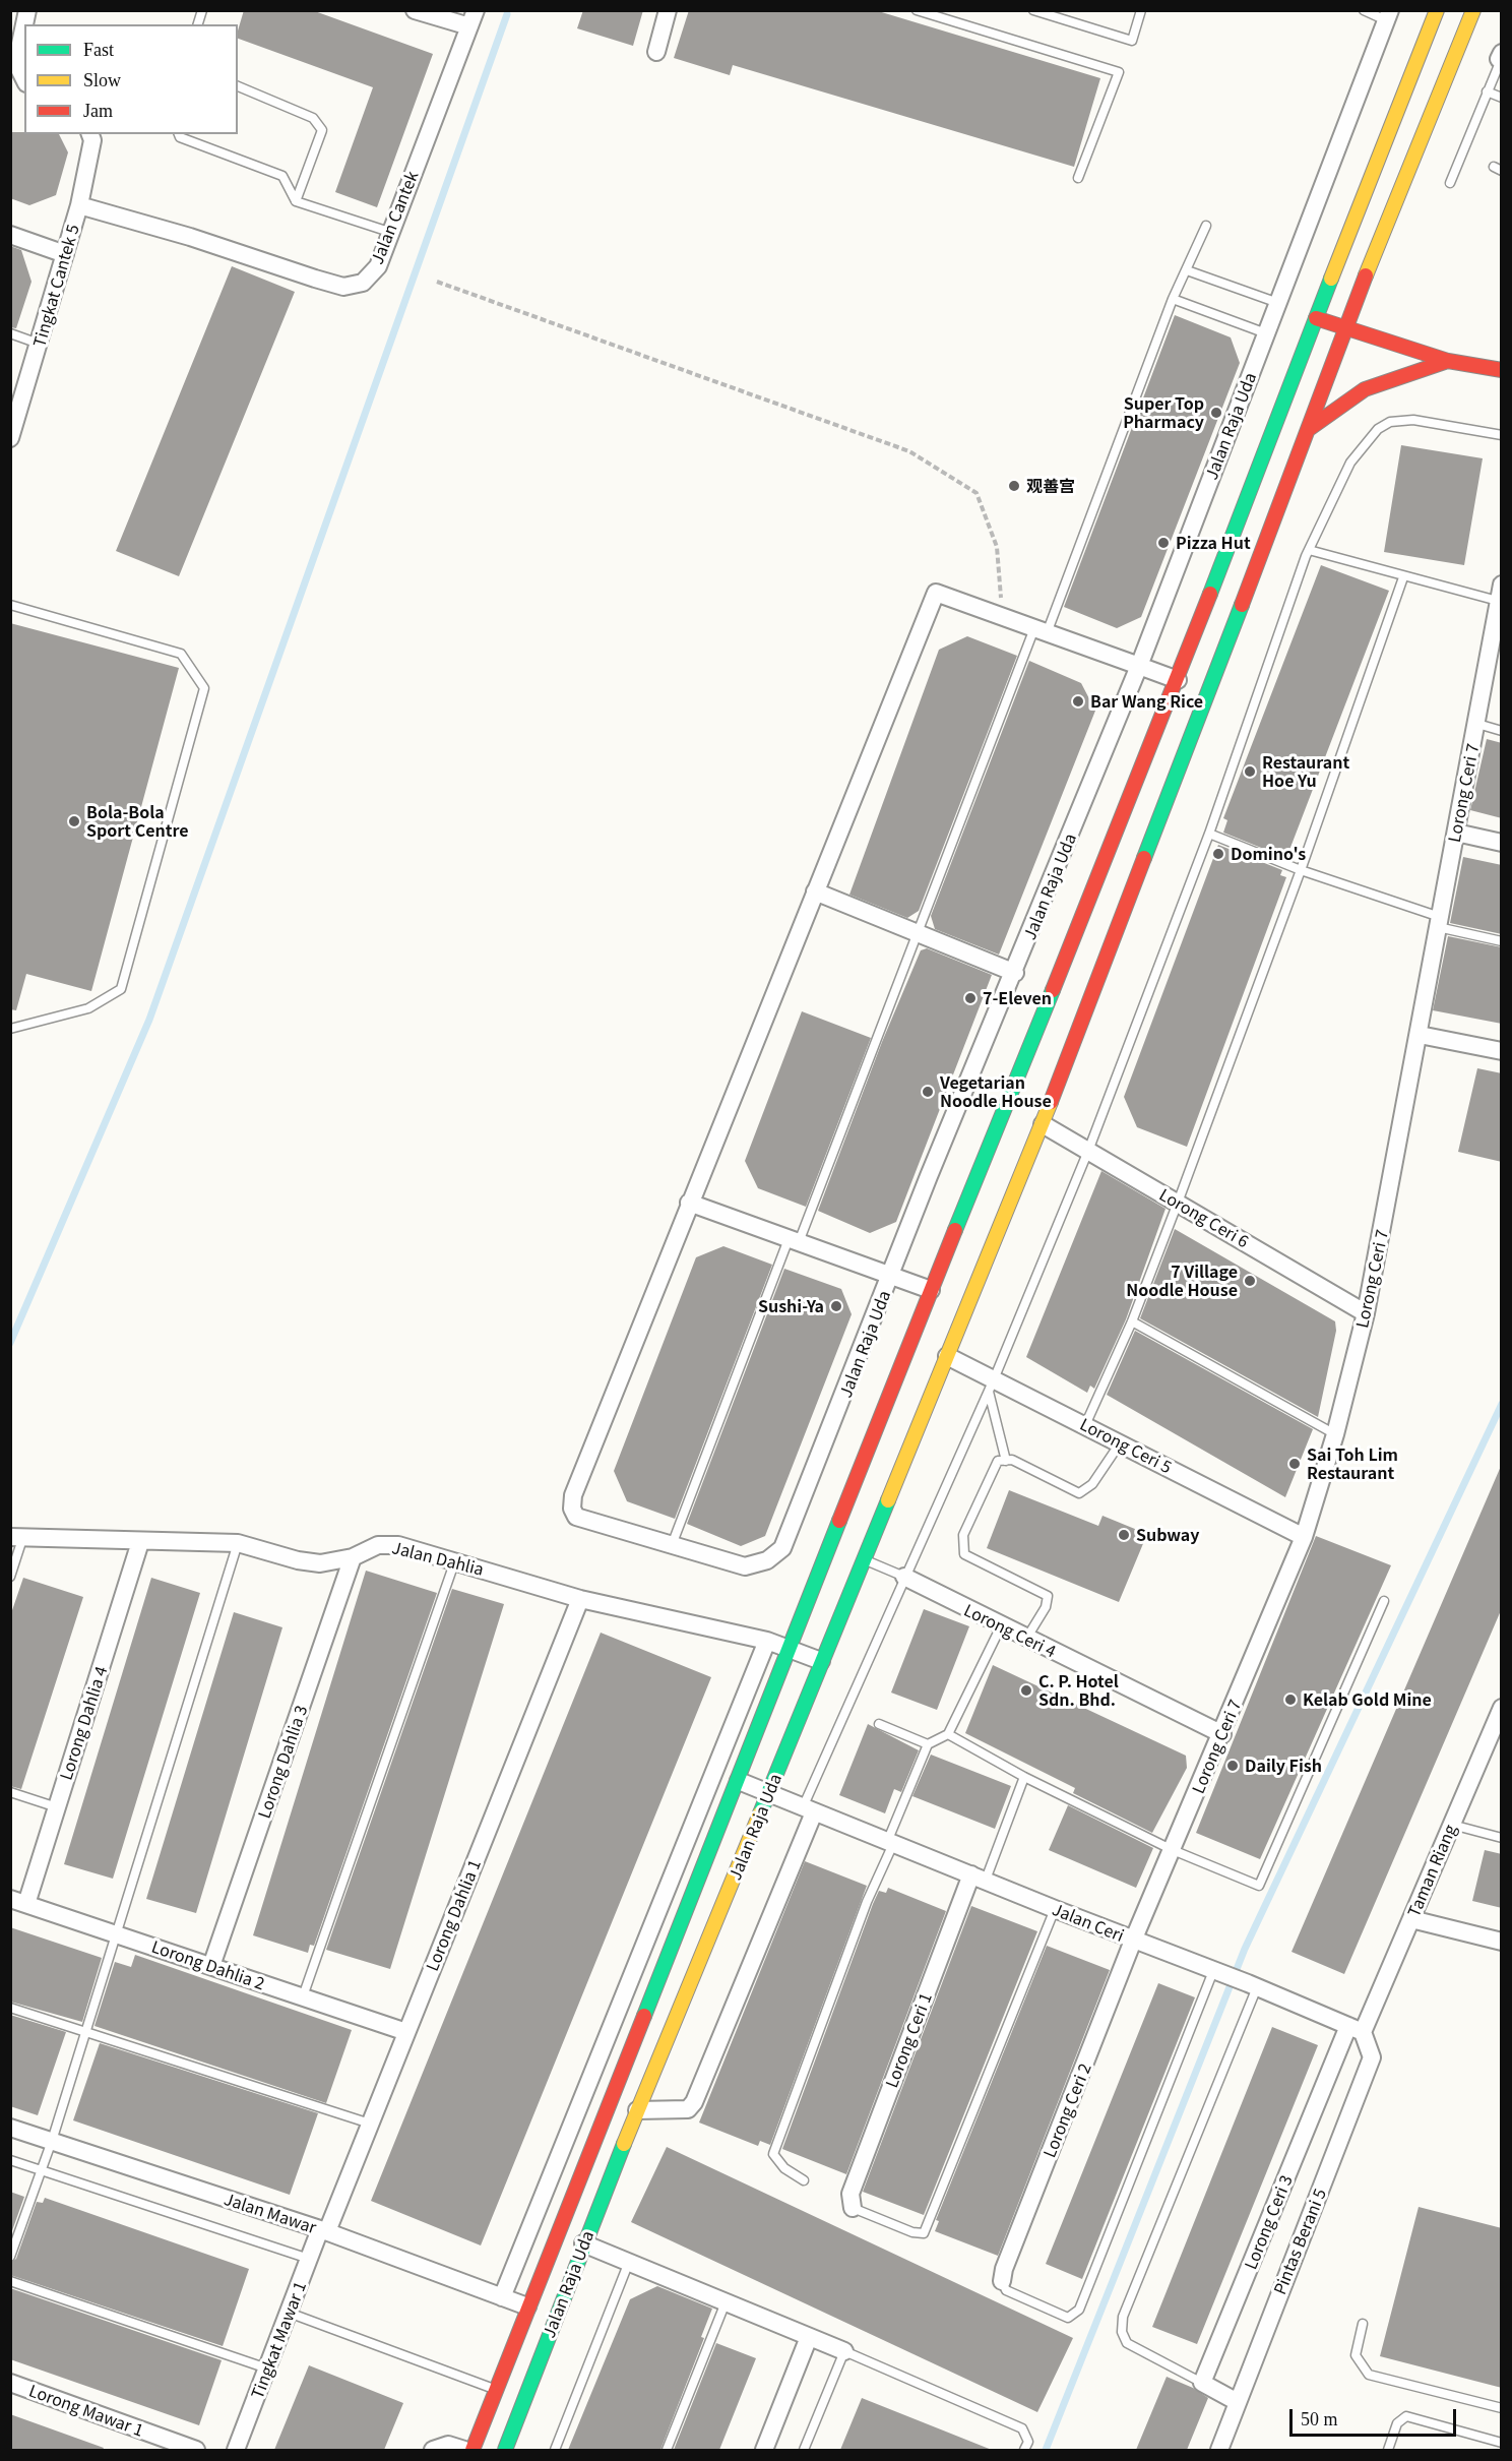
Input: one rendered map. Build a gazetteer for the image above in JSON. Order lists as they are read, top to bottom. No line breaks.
{"streets":{"main road":["Jalan Raja Uda"],"street":["Jalan Cantek","Tingkat Cantek 5","Lorong Ceri 7","Lorong Ceri 6","Lorong Ceri 5","Jalan Dahlia","Lorong Ceri 4","Lorong Dahlia 4","Lorong Dahlia 3","Taman Riang","Lorong Dahlia 1","Jalan Ceri","Lorong Dahlia 2","Lorong Ceri 1","Lorong Ceri 2","Jalan Mawar","Lorong Ceri 3","Pintas Berani 5","Tingkat Mawar 1","Lorong Mawar 1"]},"crossings":[["Jalan Cantek","Tingkat Cantek 5"],["Jalan Raja Uda","Lorong Ceri 6"],["Jalan Raja Uda","Lorong Ceri 5"],["Jalan Raja Uda","Jalan Dahlia"],["Jalan Raja Uda","Lorong Ceri 4"],["Jalan Raja Uda","Jalan Ceri"],["Jalan Raja Uda","Jalan Mawar"],["Lorong Ceri 7","Lorong Ceri 6"],["Lorong Ceri 7","Lorong Ceri 5"],["Lorong Ceri 7","Lorong Ceri 4"],["Lorong Ceri 7","Jalan Ceri"],["Lorong Ceri 7","Lorong Ceri 2"],["Jalan Dahlia","Lorong Dahlia 4"],["Jalan Dahlia","Lorong Dahlia 3"],["Jalan Dahlia","Lorong Dahlia 1"],["Lorong Dahlia 4","Lorong Dahlia 2"],["Lorong Dahlia 3","Lorong Dahlia 2"],["Taman Riang","Jalan Ceri"],["Taman Riang","Lorong Ceri 3"],["Taman Riang","Pintas Berani 5"],["Lorong Dahlia 1","Lorong Dahlia 2"],["Lorong Dahlia 1","Jalan Mawar"],["Lorong Dahlia 1","Tingkat Mawar 1"],["Jalan Ceri","Lorong Ceri 1"],["Jalan Ceri","Lorong Ceri 2"],["Jalan Ceri","Lorong Ceri 3"],["Jalan Ceri","Pintas Berani 5"],["Jalan Mawar","Tingkat Mawar 1"],["Lorong Ceri 3","Pintas Berani 5"]],"places":["Super Top Pharmacy","观善宫","Pizza Hut","Bar Wang Rice","Restaurant Hoe Yu","Bola-Bola Sport Centre","Domino's","7-Eleven","Vegetarian Noodle House","7 Village Noodle House","Sushi-Ya","Sai Toh Lim Restaurant","Subway","C. P. Hotel Sdn. Bhd.","Kelab Gold Mine","Daily Fish"],"legend":["Fast","Slow","Jam"],"scale_bar":"50 m"}
